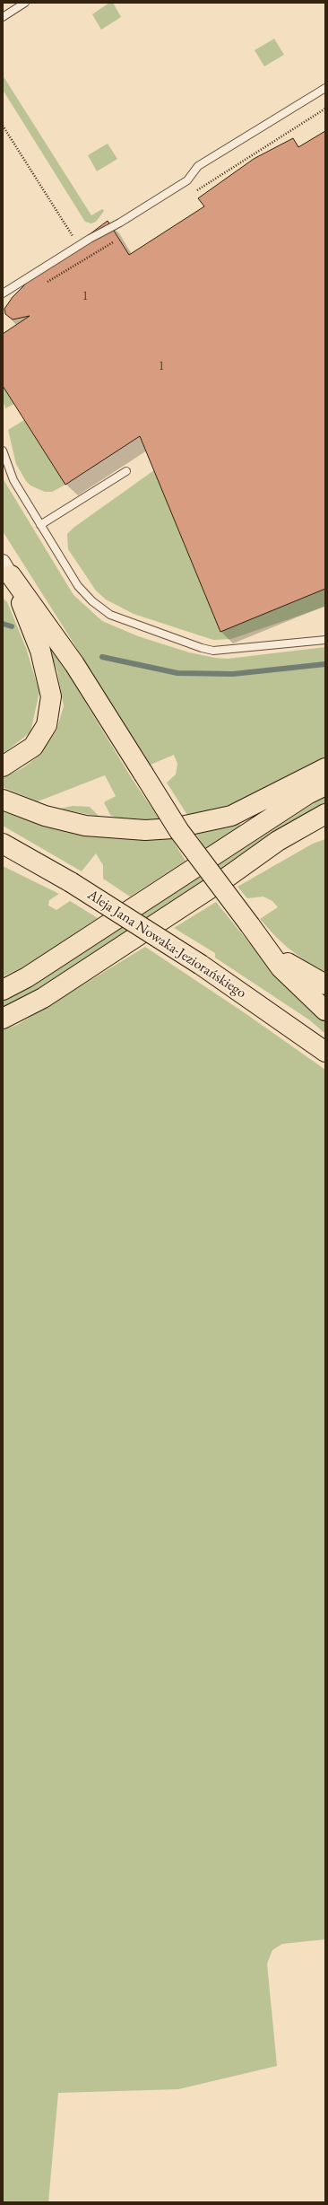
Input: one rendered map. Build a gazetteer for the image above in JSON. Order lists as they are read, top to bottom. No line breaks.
{"streets":{"main road":["Aleja Jana Nowaka-Jeziorańskiego"]},"house_numbers":["1","1"]}
